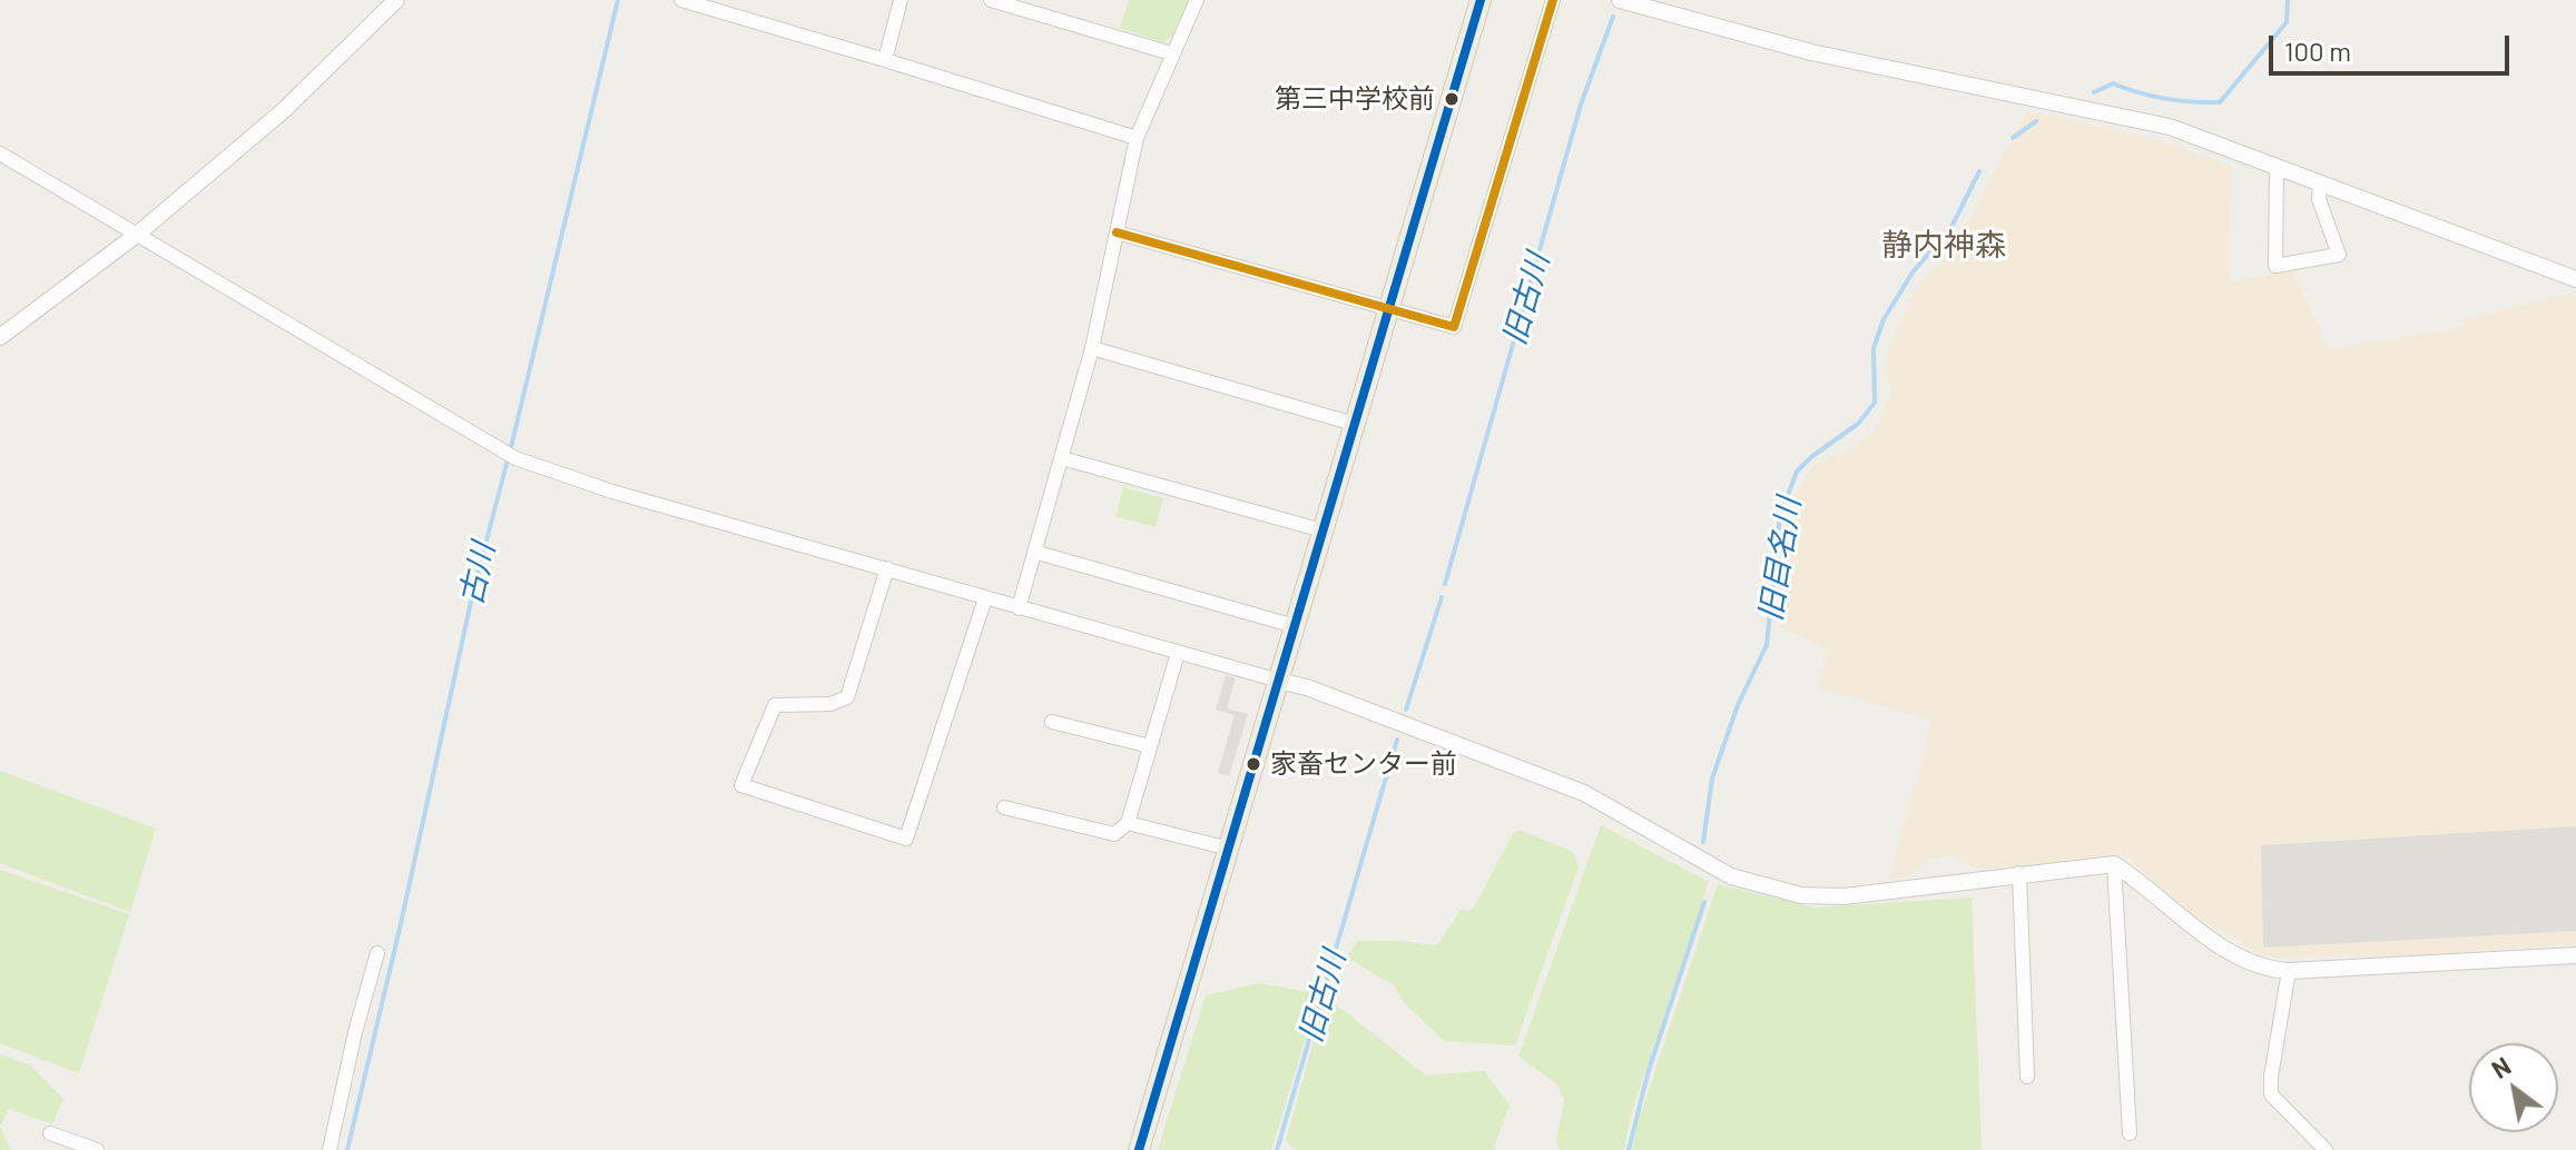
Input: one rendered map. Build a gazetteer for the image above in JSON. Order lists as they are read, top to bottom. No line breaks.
{"districts":["静内神森"],"water":["旧古川","旧目名川","古川"],"places":["第三中学校前","家畜センター前"],"scale_bar":"100 m","north":"top left"}
